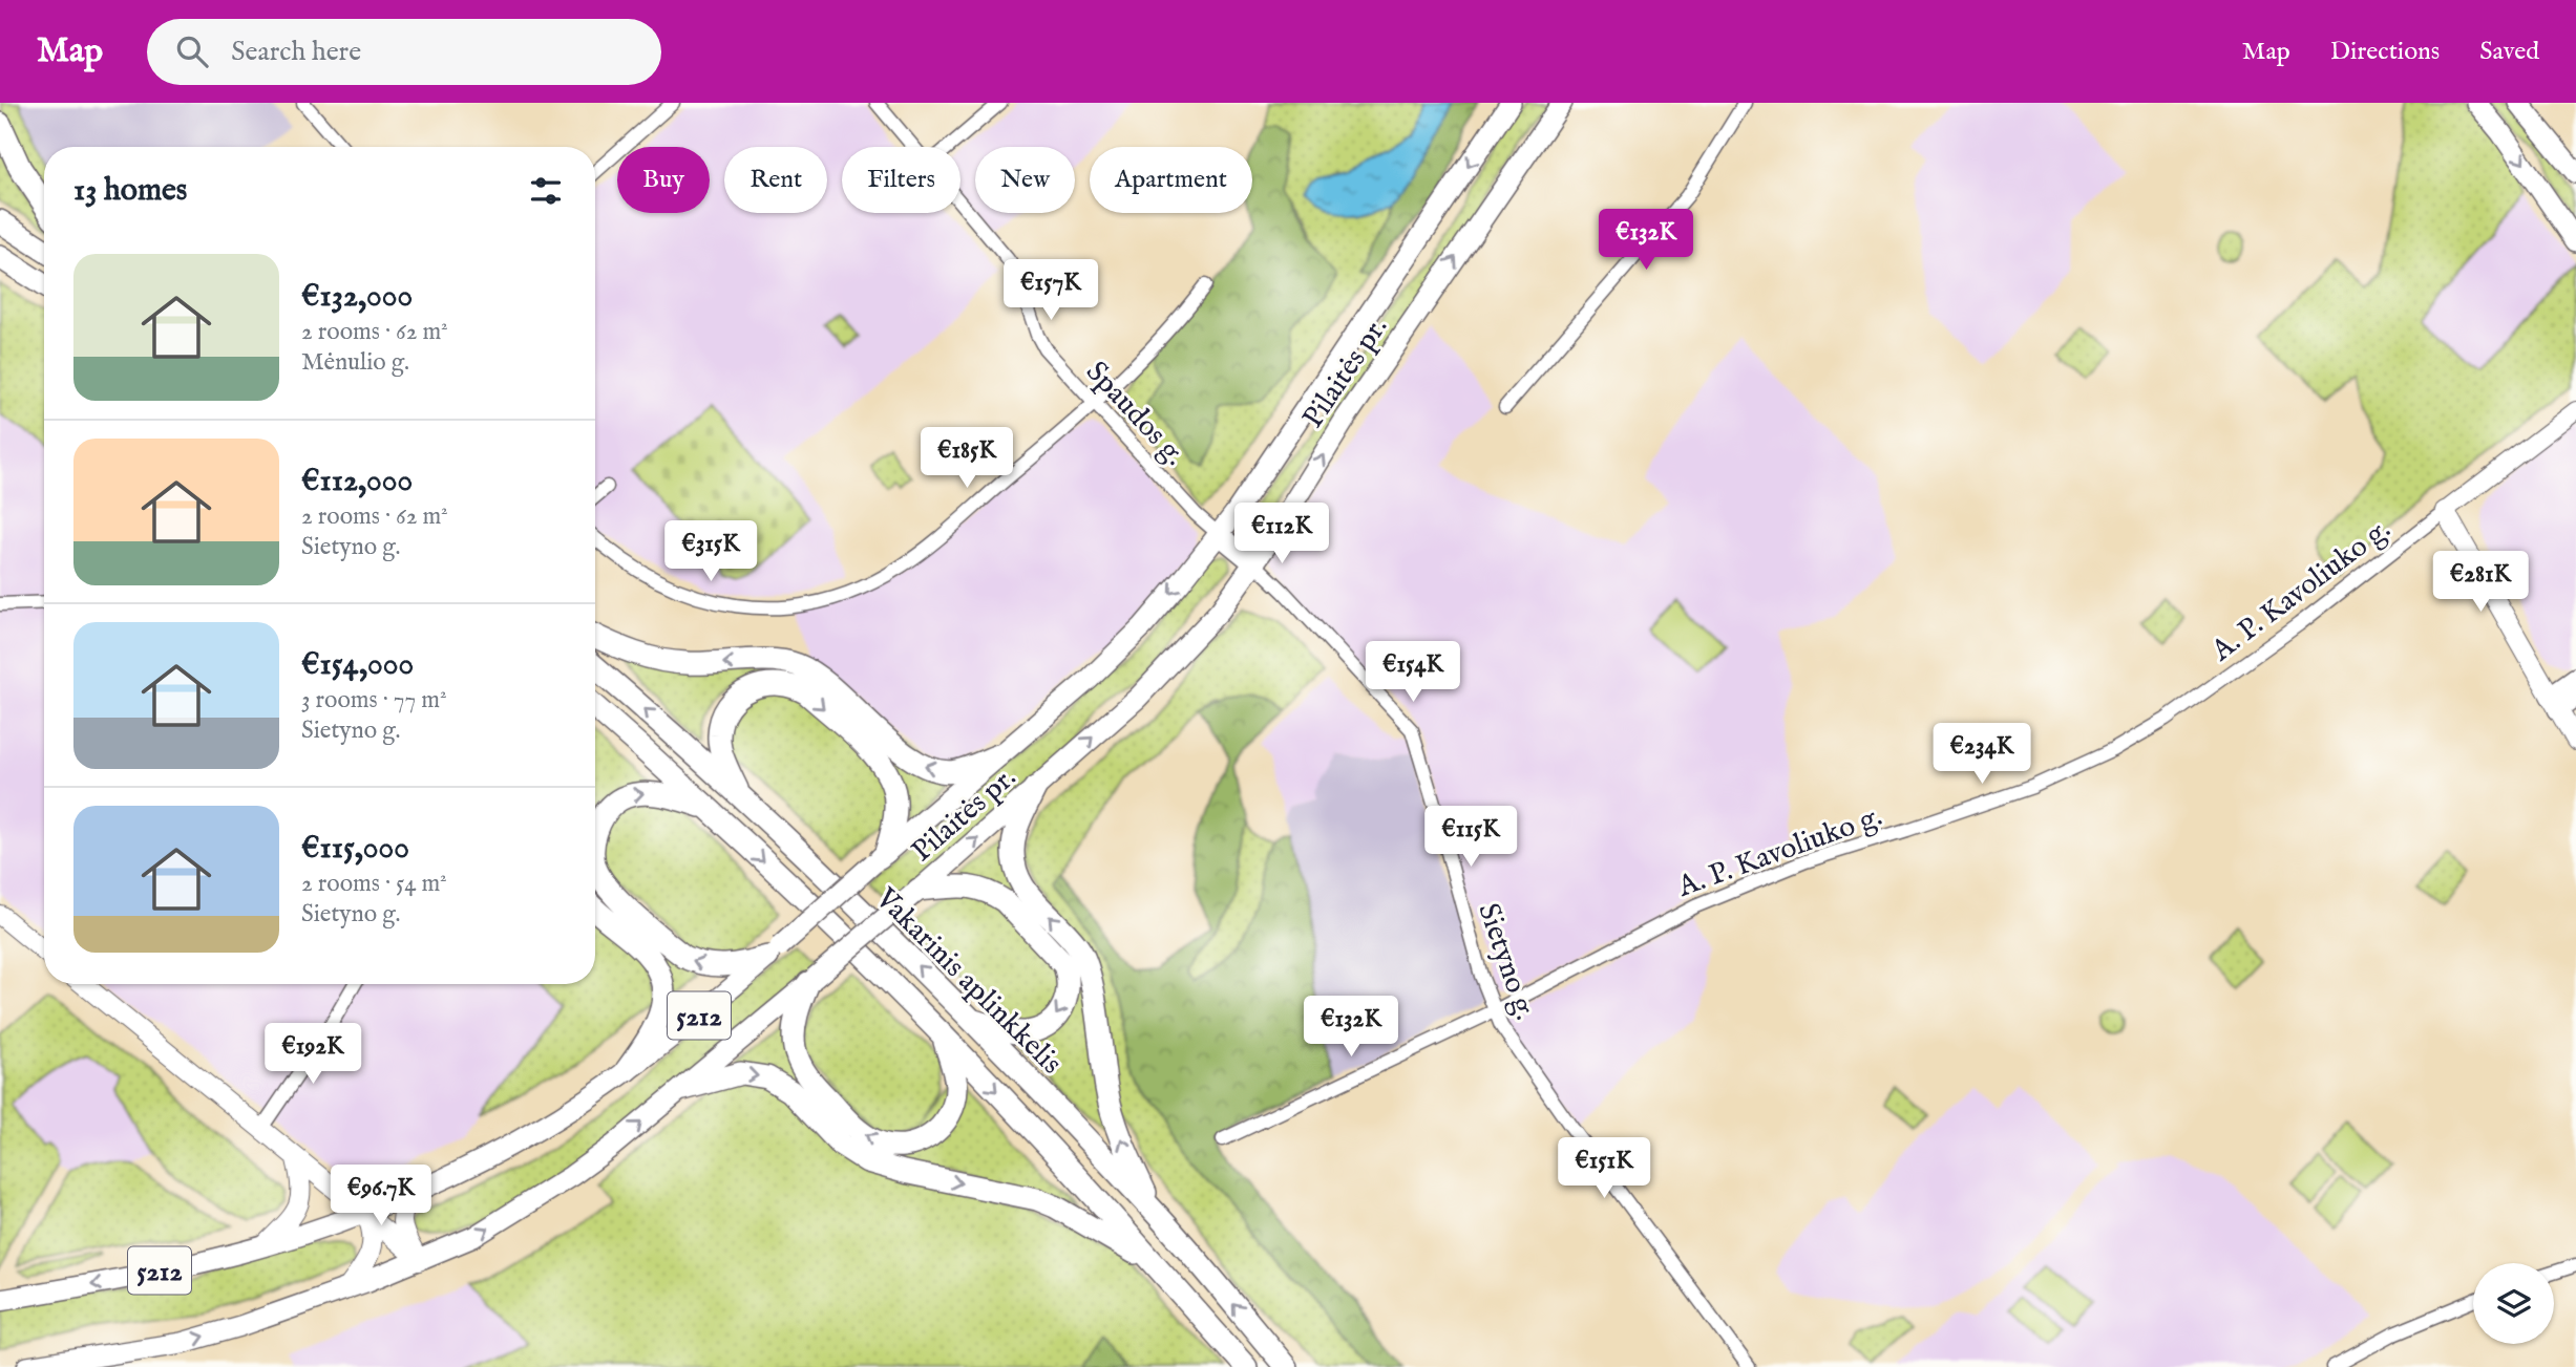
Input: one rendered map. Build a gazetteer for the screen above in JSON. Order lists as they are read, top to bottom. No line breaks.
{"streets":{"highway":["Vakarinis aplinkkelis"],"main road":["Pilaitės pr.","5212"],"street":["Spaudos g.","A. P. Kavoliuko g.","Sietyno g."]},"crossings":[["Pilaitės pr.","Spaudos g."],["Pilaitės pr.","Sietyno g."],["A. P. Kavoliuko g.","Sietyno g."]],"page":{"header":"Map","search":"Search here","nav":["Map","Directions","Saved"],"chip":["Buy","Rent","Filters","New","Apartment"],"heading":"13 homes","price":["€132K","€157K","€185K","€112K","€315K","€281K","€154K","€234K","€115K","€132K","€192K","€151K","€96.7K"],"list":[{"name":"€132,000","note":"2 rooms · 62 m² · Mėnulio g."},{"name":"€112,000","note":"2 rooms · 62 m² · Sietyno g."},{"name":"€154,000","note":"3 rooms · 77 m² · Sietyno g."},{"name":"€115,000","note":"2 rooms · 54 m² · Sietyno g."}]}}
